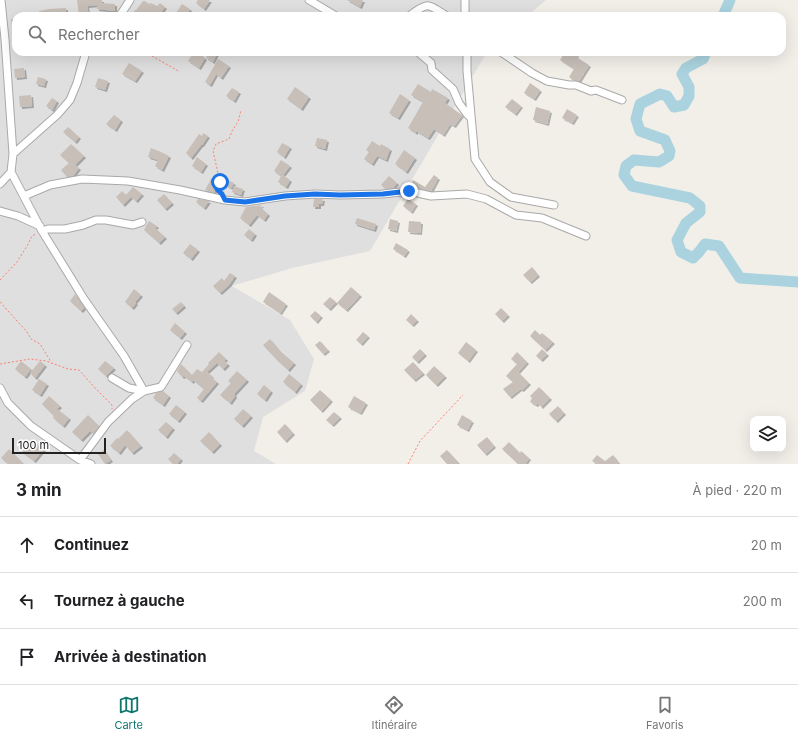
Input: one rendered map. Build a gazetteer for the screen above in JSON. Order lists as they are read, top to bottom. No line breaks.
{"scale_bar":"100 m","page":{"search":"Rechercher","scale":"100 m","heading":["3 min","À pied · 220 m"],"list":[["Continuez","20 m"],["Tournez à gauche","200 m"],"Arrivée à destination"],"nav":["Carte","Itinéraire","Favoris"]}}
